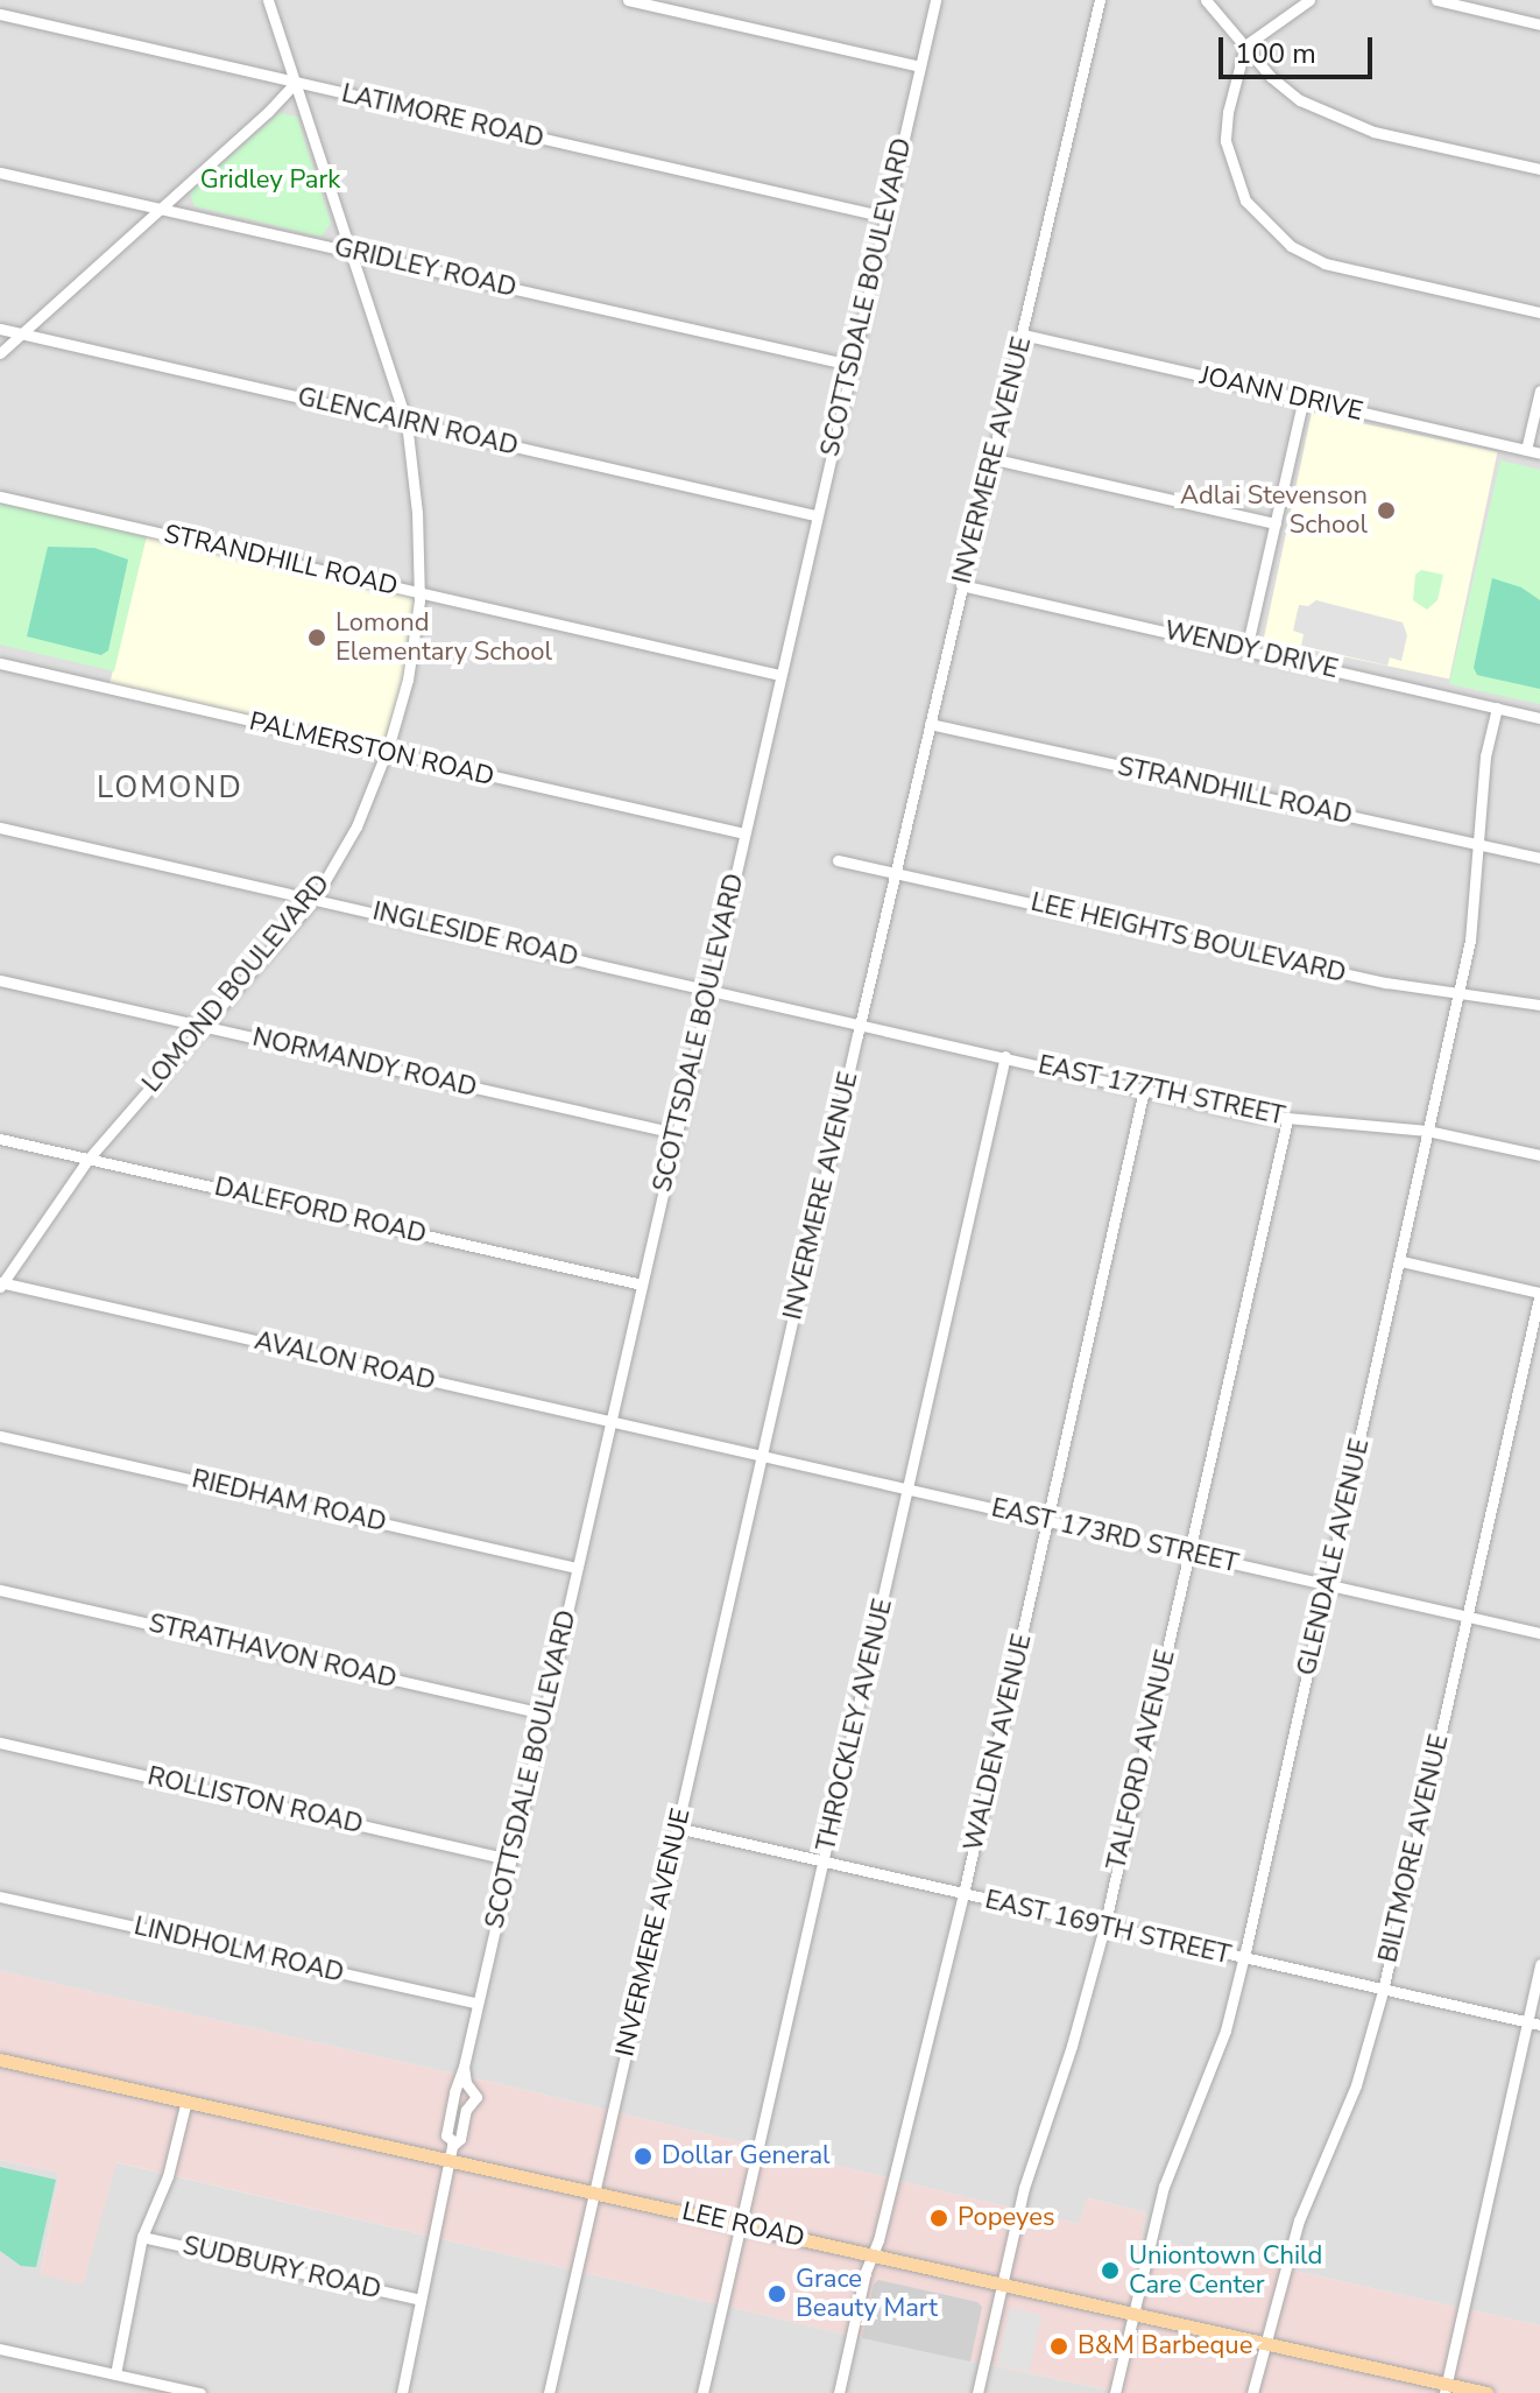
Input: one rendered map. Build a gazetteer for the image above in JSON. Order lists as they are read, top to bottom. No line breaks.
{"streets":{"main road":["LEE ROAD"],"street":["LATIMORE ROAD","GRIDLEY ROAD","SCOTTSDALE BOULEVARD","JOANN DRIVE","GLENCAIRN ROAD","INVERMERE AVENUE","STRANDHILL ROAD","WENDY DRIVE","PALMERSTON ROAD","INGLESIDE ROAD","LEE HEIGHTS BOULEVARD","LOMOND BOULEVARD","NORMANDY ROAD","EAST 177TH STREET","DALEFORD ROAD","AVALON ROAD","RIEDHAM ROAD","EAST 173RD STREET","GLENDALE AVENUE","STRATHAVON ROAD","THROCKLEY AVENUE","WALDEN AVENUE","TALFORD AVENUE","ROLLISTON ROAD","BILTMORE AVENUE","EAST 169TH STREET","LINDHOLM ROAD","SUDBURY ROAD"]},"crossings":[["LATIMORE ROAD","SCOTTSDALE BOULEVARD"],["LATIMORE ROAD","LOMOND BOULEVARD"],["GRIDLEY ROAD","SCOTTSDALE BOULEVARD"],["GRIDLEY ROAD","LOMOND BOULEVARD"],["SCOTTSDALE BOULEVARD","GLENCAIRN ROAD"],["SCOTTSDALE BOULEVARD","STRANDHILL ROAD"],["SCOTTSDALE BOULEVARD","PALMERSTON ROAD"],["SCOTTSDALE BOULEVARD","INGLESIDE ROAD"],["SCOTTSDALE BOULEVARD","NORMANDY ROAD"],["SCOTTSDALE BOULEVARD","DALEFORD ROAD"],["SCOTTSDALE BOULEVARD","AVALON ROAD"],["SCOTTSDALE BOULEVARD","RIEDHAM ROAD"],["SCOTTSDALE BOULEVARD","STRATHAVON ROAD"],["SCOTTSDALE BOULEVARD","ROLLISTON ROAD"],["SCOTTSDALE BOULEVARD","LINDHOLM ROAD"],["SCOTTSDALE BOULEVARD","LEE ROAD"],["SCOTTSDALE BOULEVARD","SUDBURY ROAD"],["JOANN DRIVE","INVERMERE AVENUE"],["GLENCAIRN ROAD","LOMOND BOULEVARD"],["INVERMERE AVENUE","STRANDHILL ROAD"],["INVERMERE AVENUE","WENDY DRIVE"],["INVERMERE AVENUE","LEE HEIGHTS BOULEVARD"],["INVERMERE AVENUE","EAST 177TH STREET"],["INVERMERE AVENUE","EAST 173RD STREET"],["INVERMERE AVENUE","EAST 169TH STREET"],["INVERMERE AVENUE","LEE ROAD"],["STRANDHILL ROAD","LOMOND BOULEVARD"],["STRANDHILL ROAD","GLENDALE AVENUE"],["WENDY DRIVE","GLENDALE AVENUE"],["PALMERSTON ROAD","LOMOND BOULEVARD"],["INGLESIDE ROAD","LOMOND BOULEVARD"],["INGLESIDE ROAD","EAST 177TH STREET"],["LEE HEIGHTS BOULEVARD","GLENDALE AVENUE"],["LOMOND BOULEVARD","NORMANDY ROAD"],["LOMOND BOULEVARD","DALEFORD ROAD"],["LOMOND BOULEVARD","AVALON ROAD"],["EAST 177TH STREET","GLENDALE AVENUE"],["EAST 177TH STREET","THROCKLEY AVENUE"],["EAST 177TH STREET","WALDEN AVENUE"],["EAST 177TH STREET","TALFORD AVENUE"],["AVALON ROAD","EAST 173RD STREET"],["EAST 173RD STREET","GLENDALE AVENUE"],["EAST 173RD STREET","THROCKLEY AVENUE"],["EAST 173RD STREET","WALDEN AVENUE"],["EAST 173RD STREET","TALFORD AVENUE"],["EAST 173RD STREET","BILTMORE AVENUE"],["GLENDALE AVENUE","EAST 169TH STREET"],["GLENDALE AVENUE","LEE ROAD"],["THROCKLEY AVENUE","EAST 169TH STREET"],["THROCKLEY AVENUE","LEE ROAD"],["WALDEN AVENUE","EAST 169TH STREET"],["WALDEN AVENUE","LEE ROAD"],["TALFORD AVENUE","EAST 169TH STREET"],["TALFORD AVENUE","LEE ROAD"],["BILTMORE AVENUE","EAST 169TH STREET"],["BILTMORE AVENUE","LEE ROAD"]],"districts":["LOMOND"],"parks":["Gridley Park"],"places":["Adlai Stevenson School","Lomond Elementary School","Dollar General","Popeyes","Uniontown Child Care Center","Grace Beauty Mart","B&M Barbeque"],"scale_bar":"100 m"}
